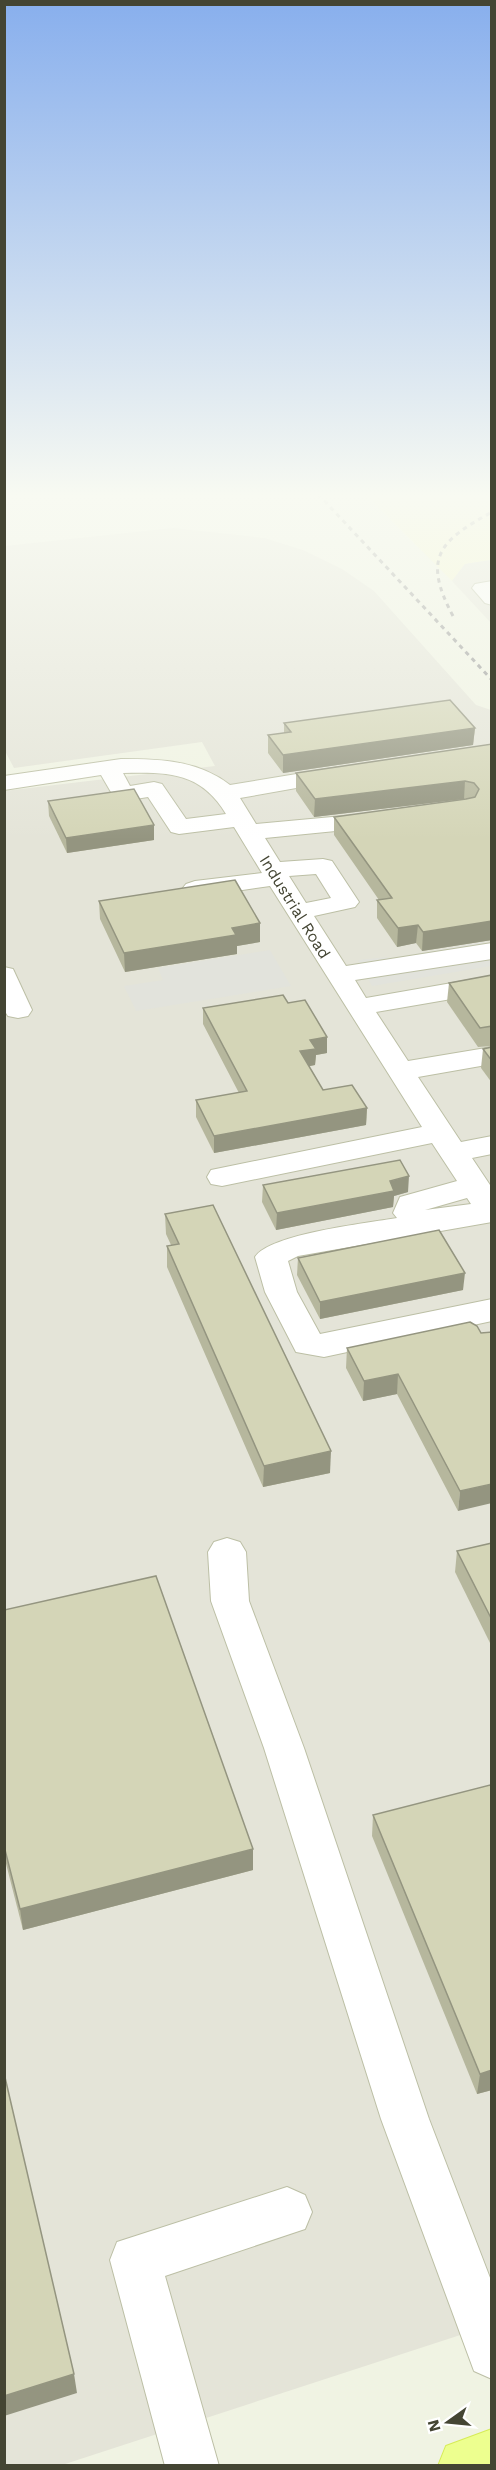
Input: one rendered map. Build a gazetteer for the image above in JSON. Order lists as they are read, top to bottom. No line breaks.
{"streets":{"street":["Industrial Road"]},"north":"left"}
